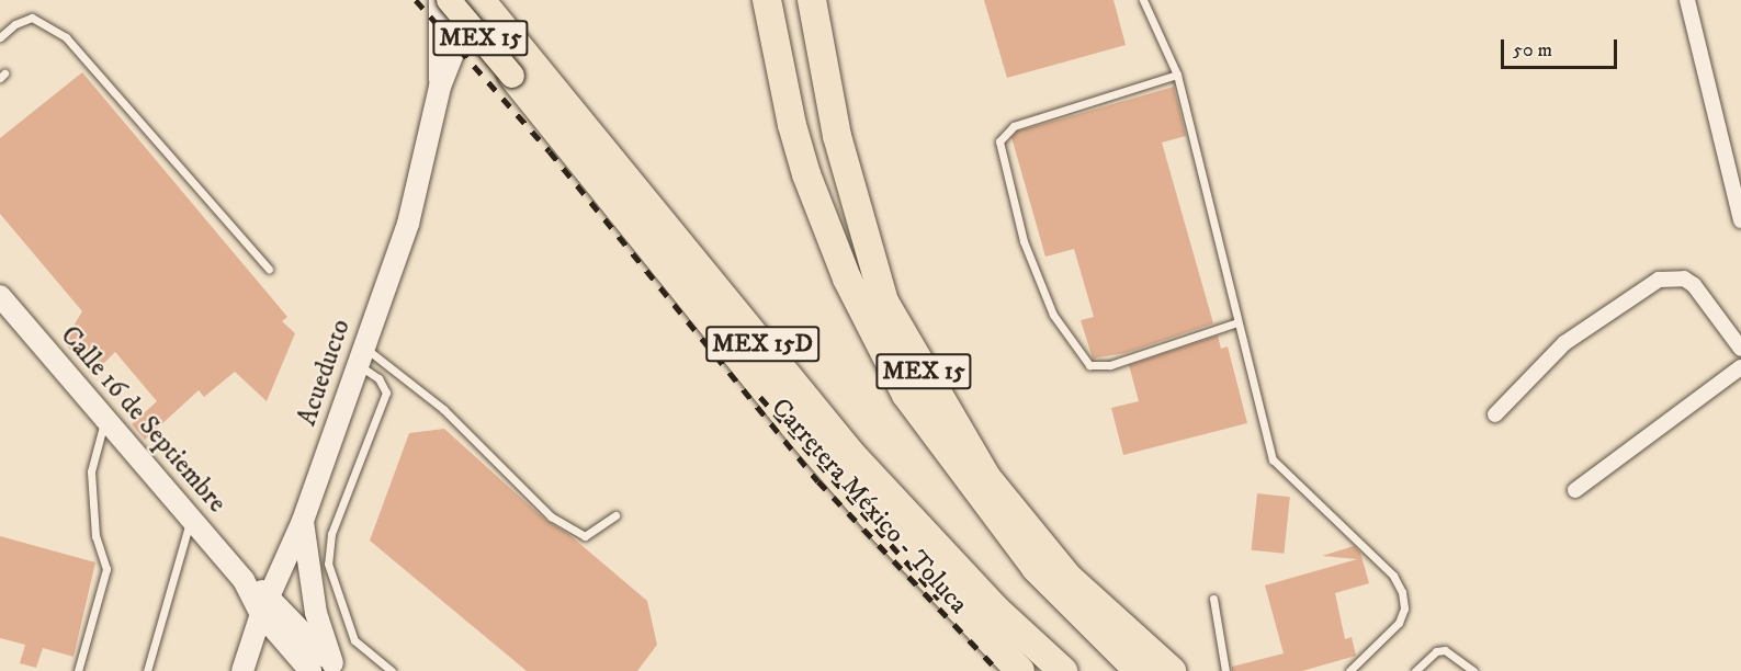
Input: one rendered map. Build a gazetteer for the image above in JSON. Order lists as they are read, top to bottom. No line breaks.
{"streets":{"highway":["MEX 15","MEX 15D","Carretera México - Toluca"],"main road":["Acueducto","Calle 16 de Septiembre"]},"crossings":[["Acueducto","Calle 16 de Septiembre"]],"scale_bar":"50 m"}
